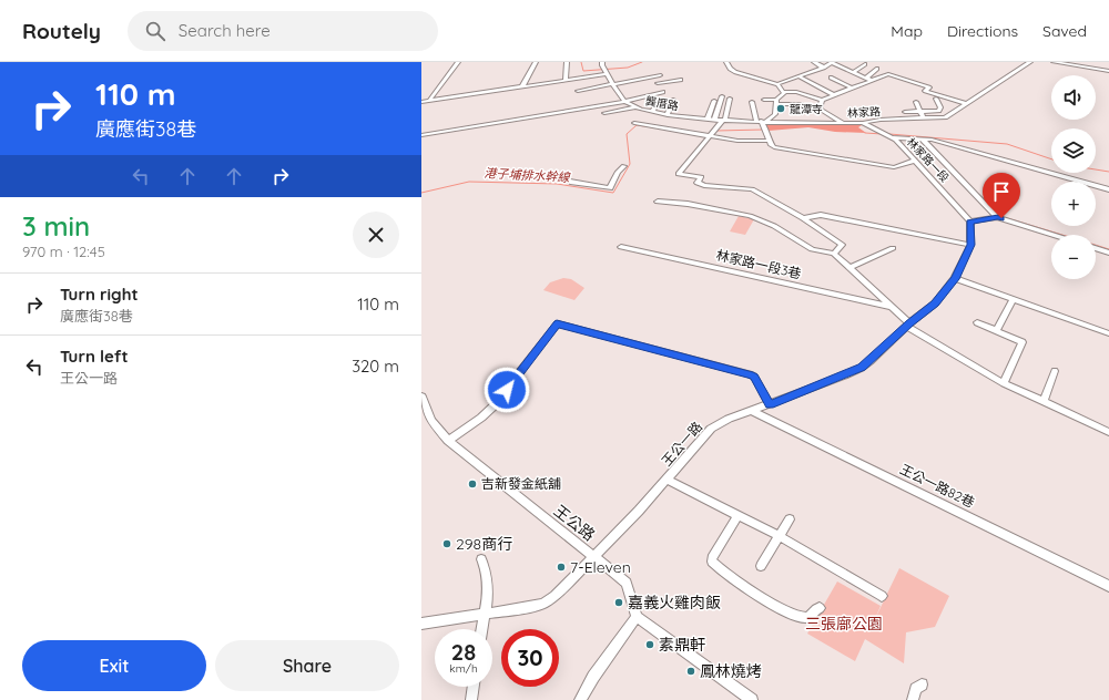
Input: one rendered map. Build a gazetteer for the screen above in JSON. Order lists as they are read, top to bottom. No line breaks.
{"streets":{"street":["龔厝路","林家路","林家路一段","林家路一段3巷","王公一路","王公一路82巷","王公路"]},"crossings":[["龔厝路","林家路"],["林家路","林家路一段"],["林家路一段","王公一路"],["王公一路","王公一路82巷"],["王公一路","王公路"]],"water":["港子埔排水幹線"],"parks":["三張廍公園"],"places":["龍潭寺","吉新發金紙舖","298商行","7-Eleven","嘉義火雞肉飯","素鼎軒","鳳林燒烤"],"page":{"header":"Routely","search":"Search here","nav":["Map","Directions","Saved"],"turn":["110 m","廣應街38巷"],"map_buttons":["+","−"],"heading":["3 min","970 m · 12:45"],"list":[{"name":"Turn right","note":"廣應街38巷","value":"110 m"},{"name":"Turn left","note":"王公一路","value":"320 m"}],"speed":"28 km/h","limit":"30","buttons":["Exit","Share"]}}
